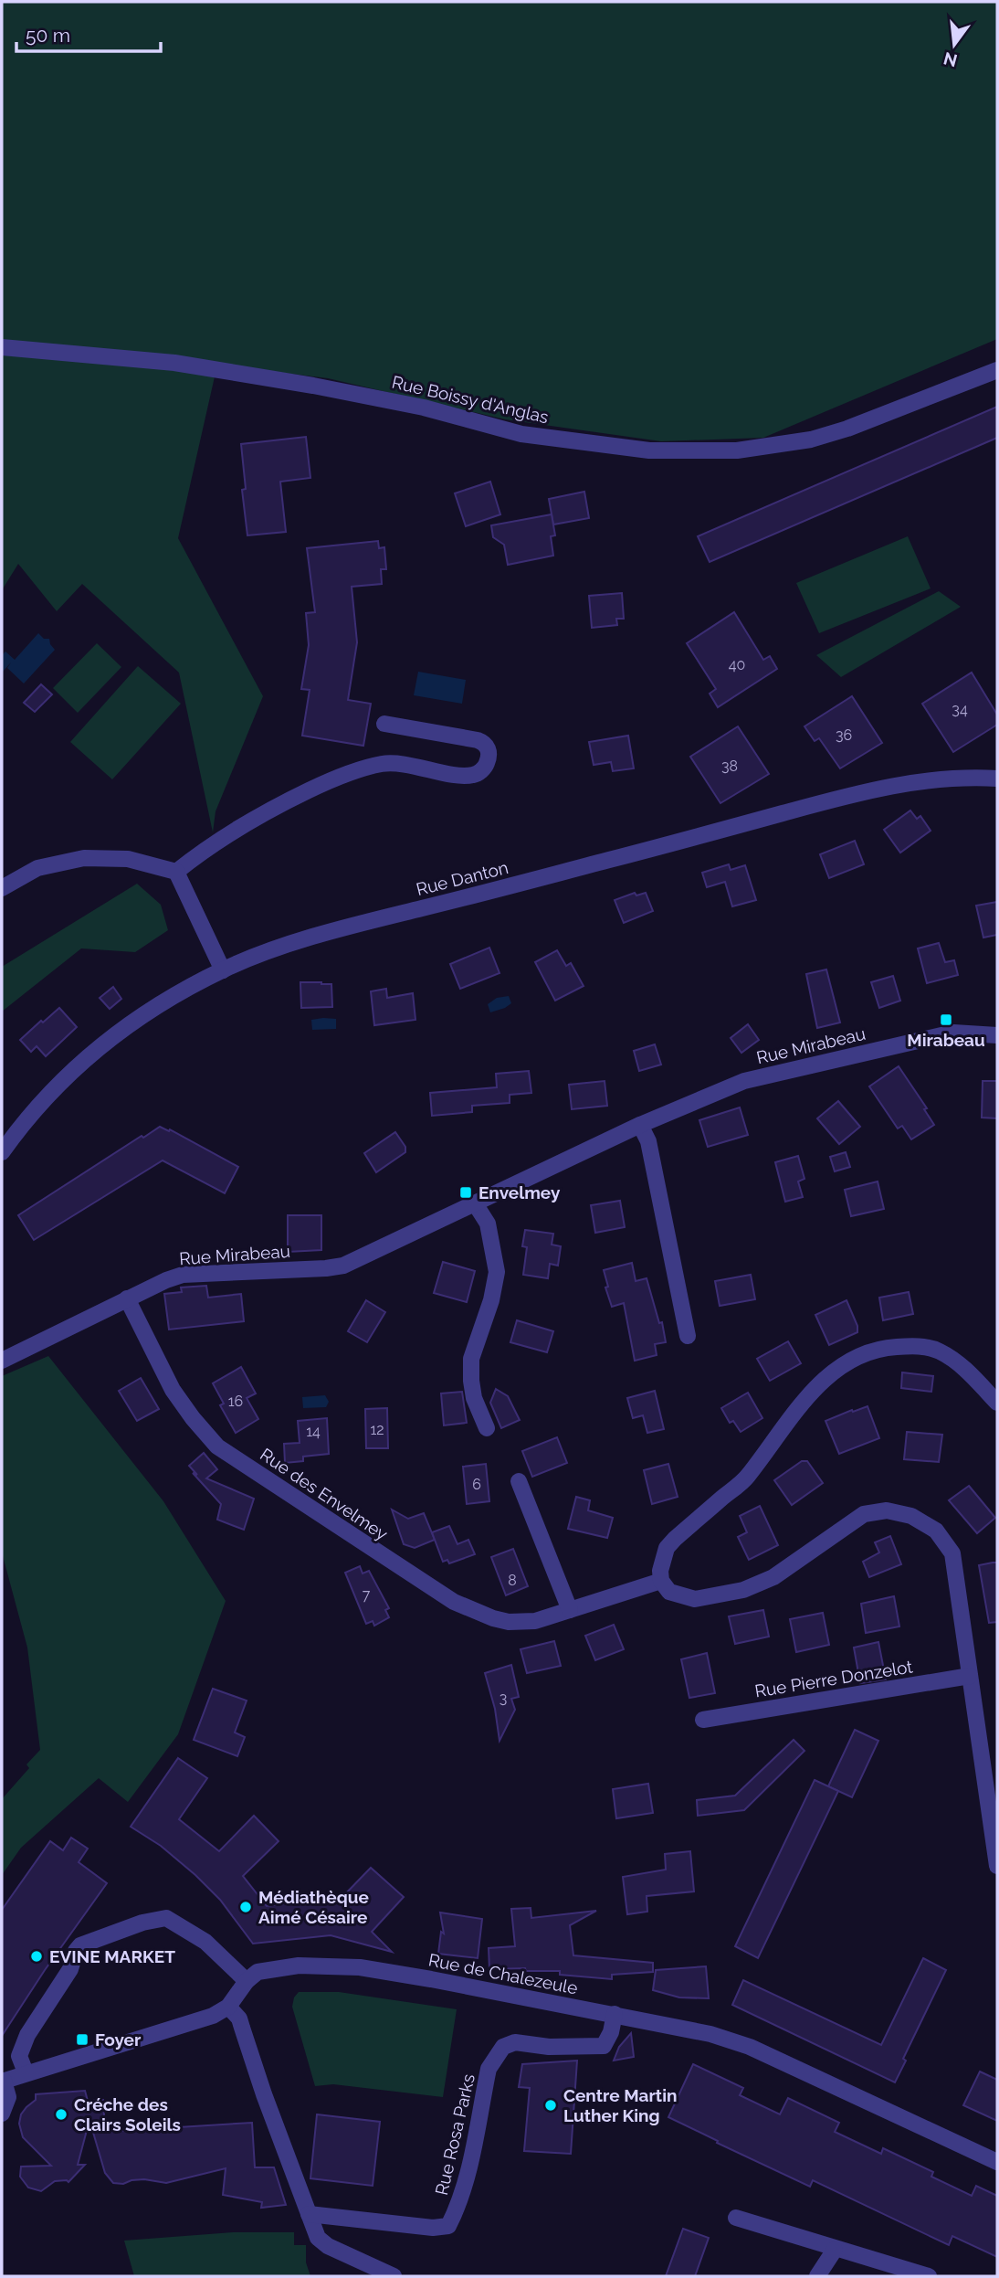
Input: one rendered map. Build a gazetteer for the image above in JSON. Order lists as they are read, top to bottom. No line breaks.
{"streets":{"street":["Rue Boissy d'Anglas","Rue Danton","Rue Mirabeau","Rue des Envelmey","Rue Pierre Donzelot","Rue de Chalezeule","Rue Rosa Parks"]},"crossings":[["Rue Mirabeau","Rue des Envelmey"],["Rue de Chalezeule","Rue Rosa Parks"]],"places":{"transit":["Mirabeau","Envelmey","Foyer"],"other":["Médiathèque Aimé Césaire","EVINE MARKET","Centre Martin Luther King","Créche des Clairs Soleils"]},"house_numbers":["40","34","36","38","16","12","14","6","8","7","3"],"scale_bar":"50 m","north":"bottom"}
